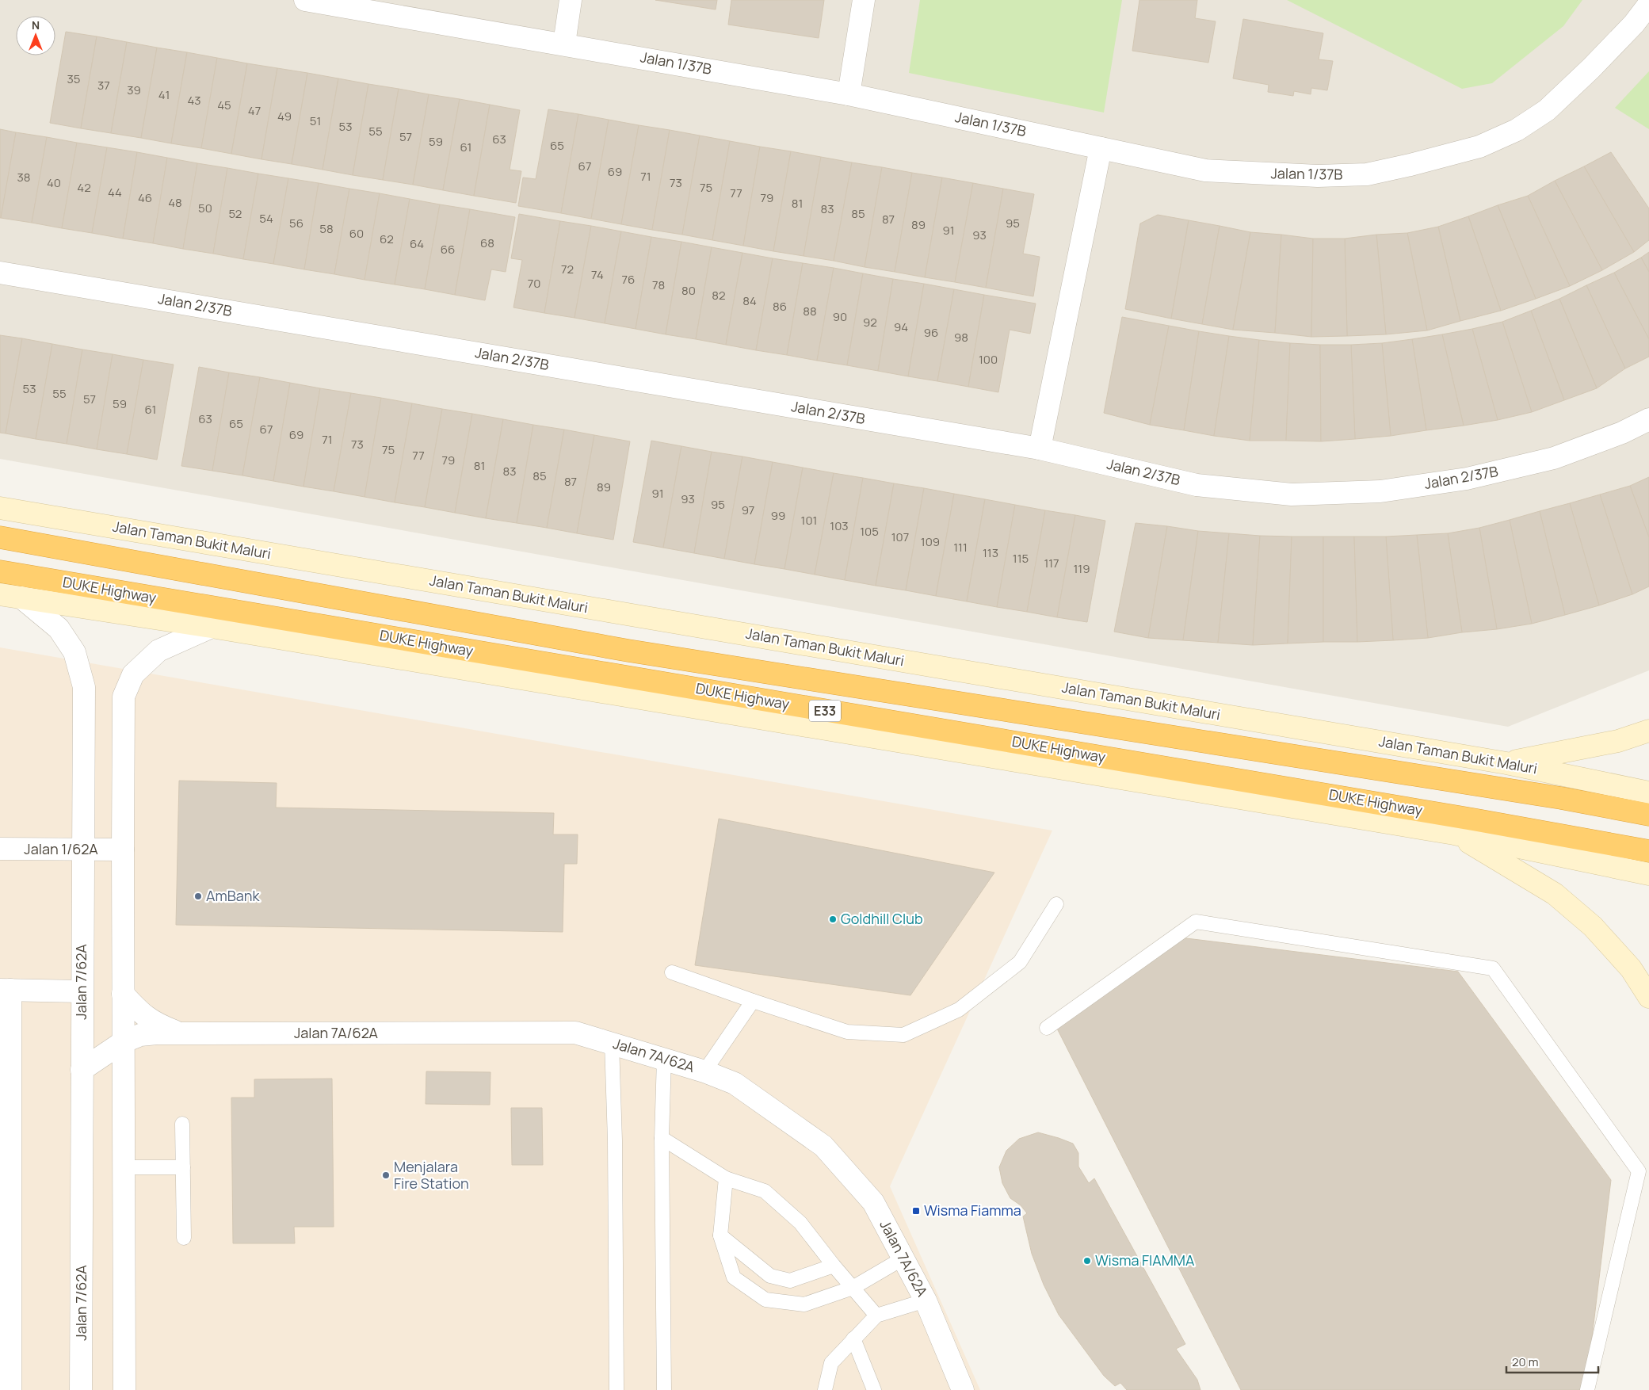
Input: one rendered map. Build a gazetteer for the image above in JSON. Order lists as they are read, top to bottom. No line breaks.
{"streets":{"highway":["DUKE Highway","E33"],"main road":["Jalan Taman Bukit Maluri"],"street":["Jalan 1/37B","Jalan 2/37B","Jalan 1/62A","Jalan 7/62A","Jalan 7A/62A"]},"crossings":[["Jalan 1/62A","Jalan 7/62A"],["Jalan 7/62A","Jalan 7A/62A"]],"places":{"other":["AmBank","Goldhill Club","Menjalara Fire Station","Wisma FIAMMA"],"transit":["Wisma Fiamma"]},"house_numbers":["35","37","39","41","43","45","47","49","51","53","55","57","63","59","65","61","67","69","71","38","40","73","42","75","44","77","46","79","48","81","50","83","52","85","54","87","56","95","89","58","91","60","93","62","68","64","66","72","74","76","70","78","80","82","84","86","88","90","92","94","96","98","100","53","55","57","59","61","63","65","67","69","71","73","75","77","79","81","83","85","87","89","91","93","95","97","99","101","103","105","107","109","111","113","115","117","119"],"scale_bar":"20 m","north":"top"}
